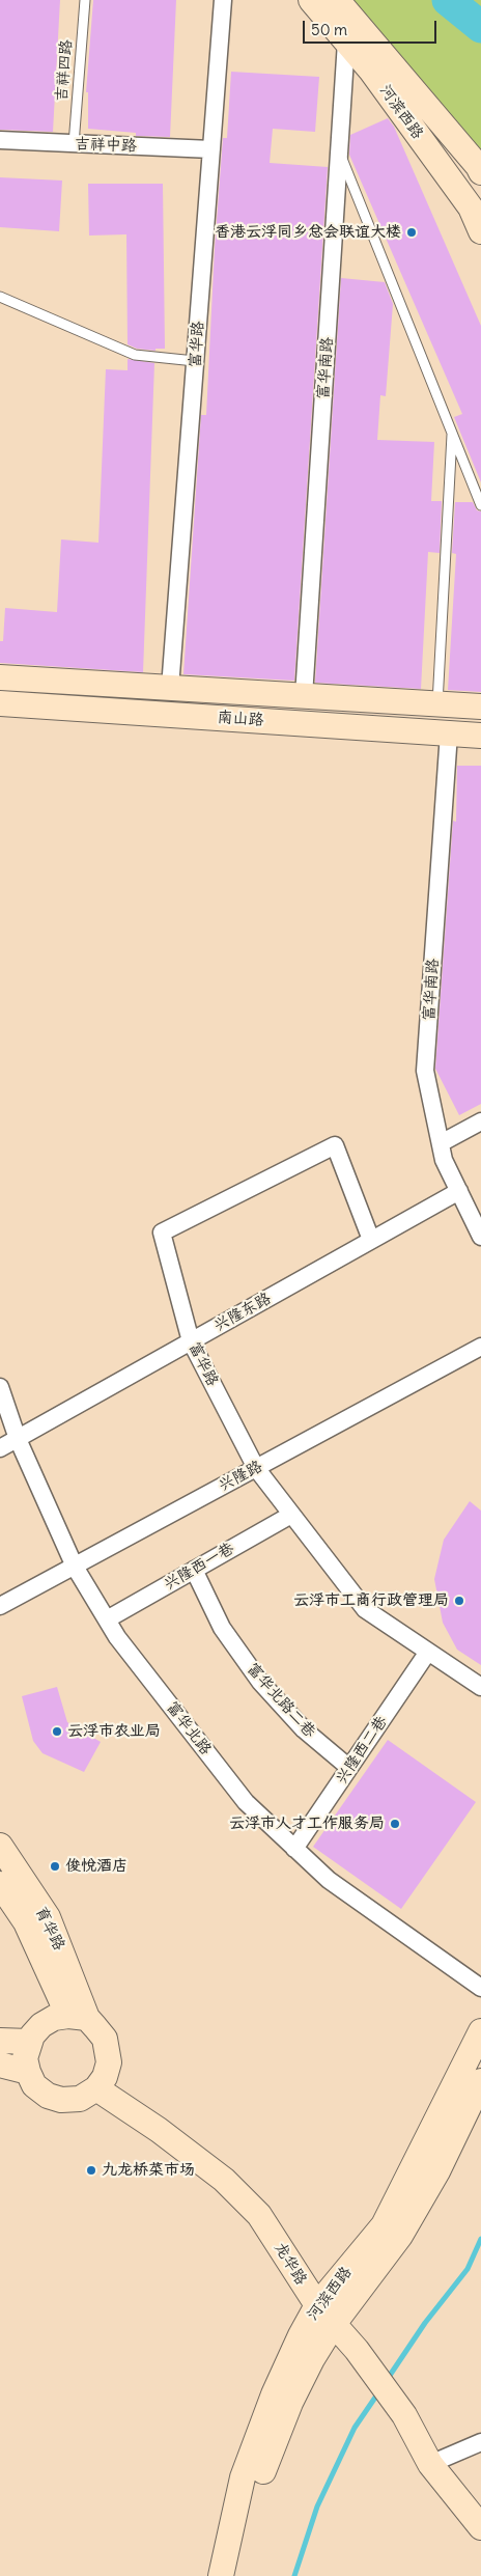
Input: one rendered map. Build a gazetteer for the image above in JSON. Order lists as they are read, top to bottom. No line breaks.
{"streets":{"street":["河滨西路","吉祥中路","富华路","富华南路","南山路","兴隆东路","兴隆路","兴隆西一巷","富华北路二巷","富华北路","兴隆西二巷","育华路","龙华路"],"lane":["吉祥四路"]},"crossings":[["吉祥四路","吉祥中路"],["河滨西路","富华南路"],["河滨西路","龙华路"],["吉祥中路","富华路"],["富华路","南山路"],["富华路","兴隆东路"],["富华路","兴隆路"],["富华路","兴隆西一巷"],["富华路","兴隆西二巷"],["富华南路","南山路"],["富华南路","兴隆东路"],["兴隆东路","富华北路"],["兴隆路","富华北路"],["兴隆西一巷","富华北路二巷"],["兴隆西一巷","富华北路"],["富华北路二巷","兴隆西二巷"],["富华北路","兴隆西二巷"],["育华路","龙华路"]],"places":["香港云浮同乡总会联谊大楼","云浮市工商行政管理局","云浮市农业局","云浮市人才工作服务局","俊悦酒店","九龙桥菜市场"],"scale_bar":"50 m"}
